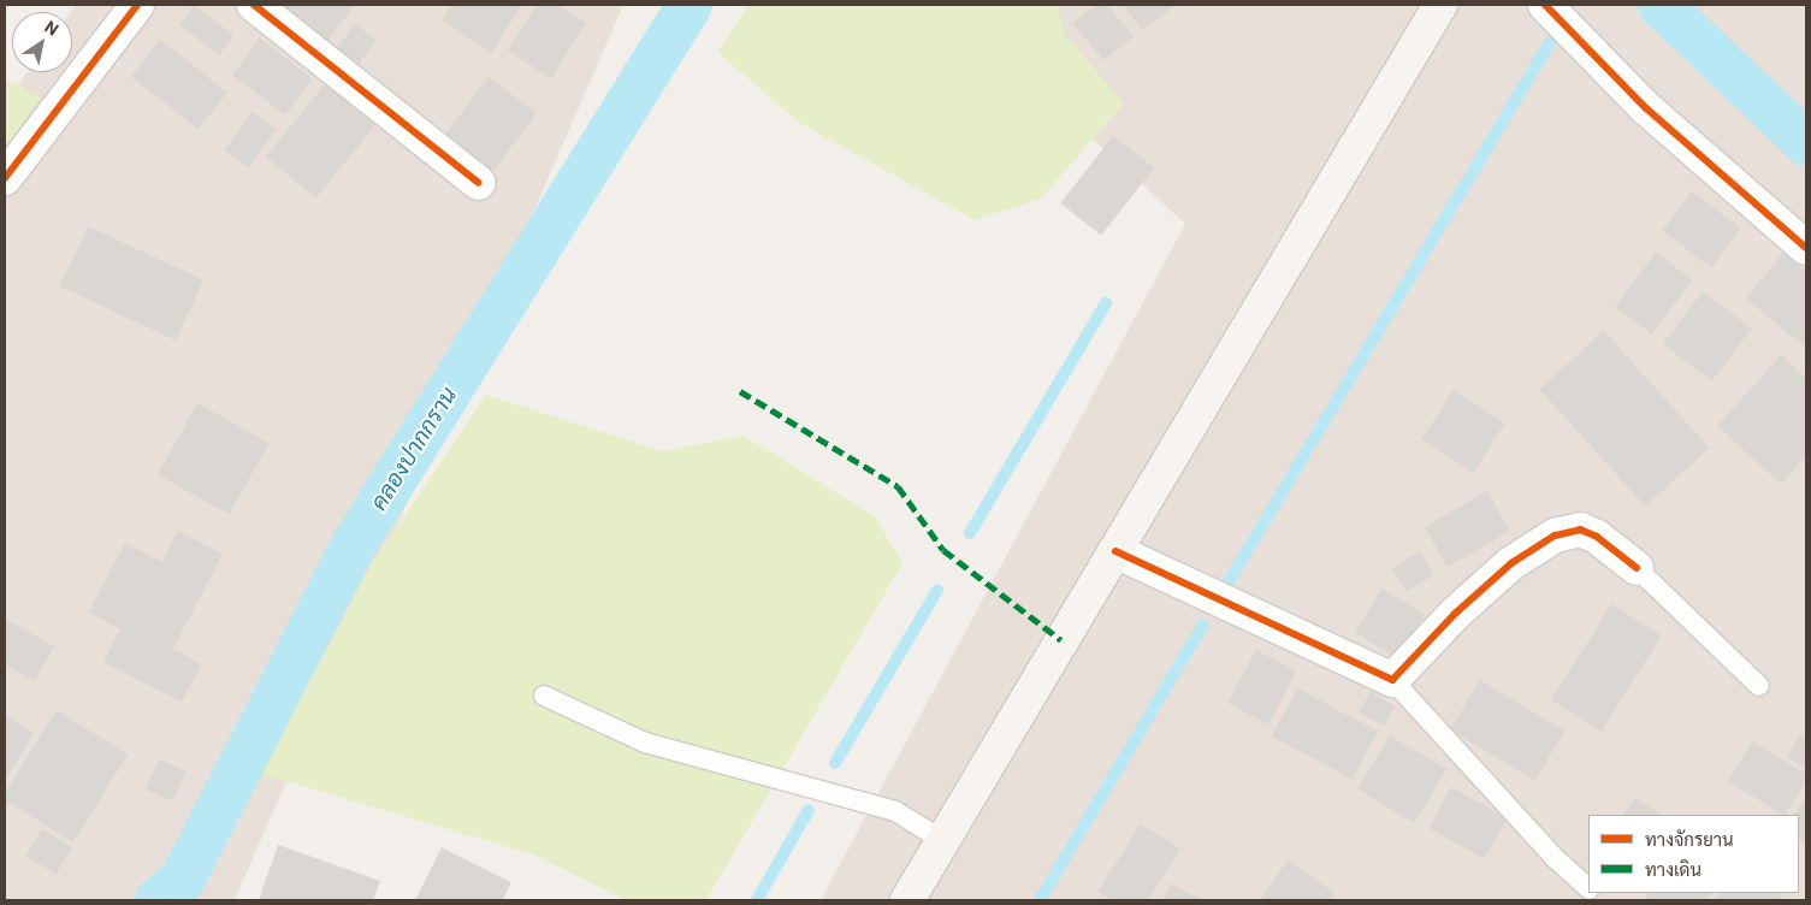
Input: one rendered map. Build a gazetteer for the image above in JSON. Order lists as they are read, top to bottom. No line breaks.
{"water":["คลองปากกราน"],"legend":["ทางจักรยาน","ทางเดิน"],"north":"top right"}
